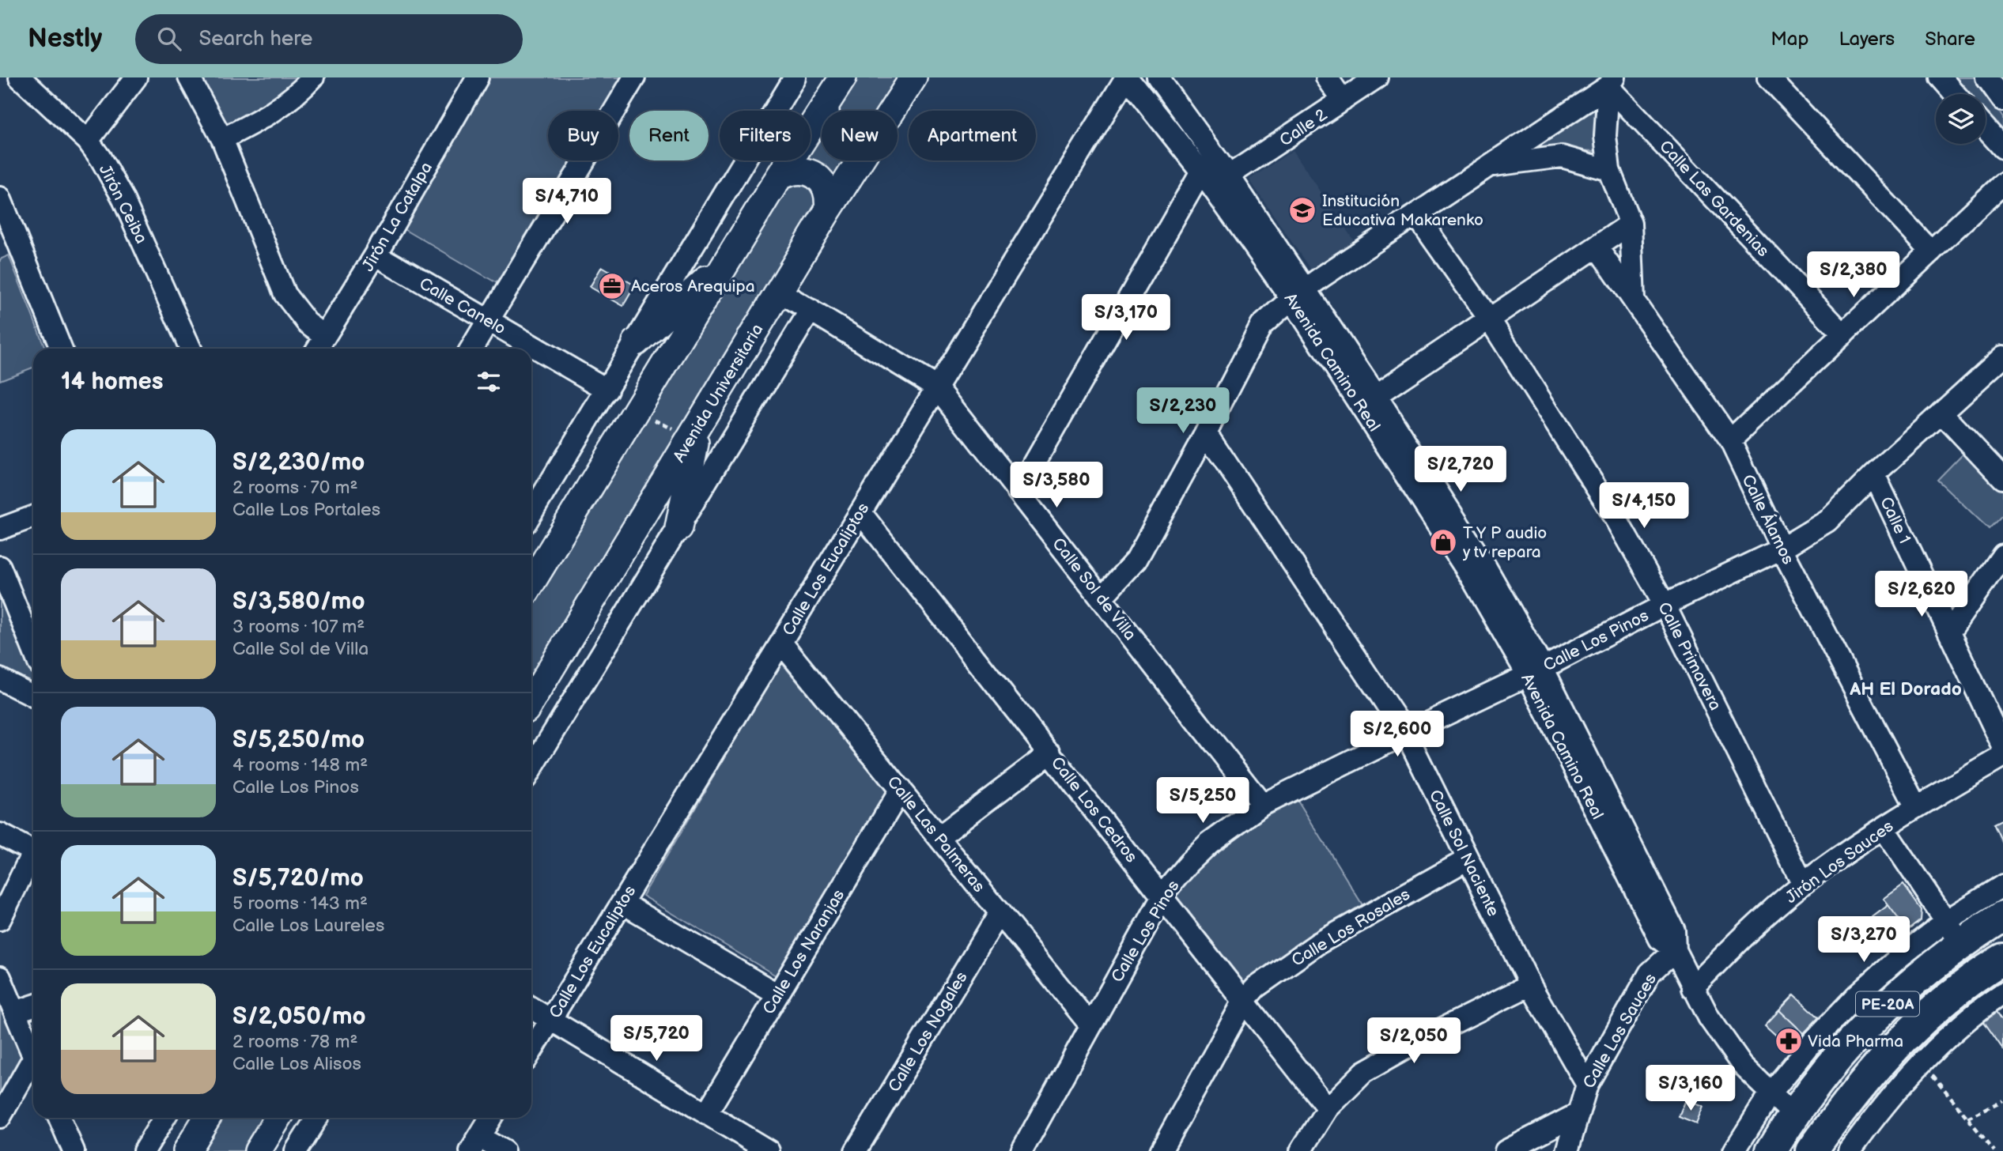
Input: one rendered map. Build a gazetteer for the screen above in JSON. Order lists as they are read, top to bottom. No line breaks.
{"streets":{"highway":["PE-20A"],"main road":["Avenida Universitaria"],"street":["Calle 2","Calle Las Gardenias","Jirón Ceiba","Jirón La Catalpa","Calle Canelo","Avenida Camino Real","Calle Álamos","Calle 1","Calle Los Eucaliptos","Calle Sol de Villa","Calle Los Pinos","Calle Primavera","Calle Los Cedros","Calle Las Palmeras","Calle Sol Naciente","Jirón Los Sauces","Calle Los Rosales","Calle Los Naranjas","Calle Los Sauces","Calle Los Nogales"]},"crossings":[["Calle 2","Avenida Camino Real"],["Jirón La Catalpa","Calle Canelo"],["Avenida Camino Real","Calle Los Eucaliptos"],["Avenida Camino Real","Calle Los Pinos"],["Avenida Camino Real","Jirón Los Sauces"],["Avenida Camino Real","PE-20A"],["Avenida Camino Real","Calle Los Sauces"],["Avenida Universitaria","Calle Sol de Villa"],["Calle Álamos","Calle Los Pinos"],["Calle Álamos","Jirón Los Sauces"],["Calle 1","Calle Los Pinos"],["Calle Los Eucaliptos","Calle Sol de Villa"],["Calle Los Eucaliptos","Calle Los Cedros"],["Calle Los Eucaliptos","Calle Las Palmeras"],["Calle Sol de Villa","Calle Los Pinos"],["Calle Los Pinos","Calle Primavera"],["Calle Los Pinos","Calle Los Cedros"],["Calle Los Pinos","Calle Las Palmeras"],["Calle Los Pinos","Calle Sol Naciente"],["Calle Primavera","Jirón Los Sauces"],["Calle Los Cedros","Calle Los Rosales"],["Calle Las Palmeras","Calle Los Naranjas"],["Calle Las Palmeras","Calle Los Nogales"],["Calle Sol Naciente","Calle Los Rosales"],["Calle Sol Naciente","Calle Los Sauces"]],"districts":["AH El Dorado"],"places":{"school or university":["Institución Educativa Makarenko"],"office":["Aceros Arequipa"],"shop":["T Y P audio y tv repara"],"pharmacy":["Vida Pharma"]},"page":{"header":"Nestly","search":"Search here","nav":["Map","Layers","Share"],"chip":["Buy","Rent","Filters","New","Apartment"],"price":["S/4,710","S/2,380","S/3,170","S/2,230","S/2,720","S/3,580","S/4,150","S/2,620","S/2,600","S/5,250","S/3,270","S/5,720","S/2,050","S/3,160"],"heading":"14 homes","list":[{"name":"S/2,230/mo","note":"2 rooms · 70 m² · Calle Los Portales"},{"name":"S/3,580/mo","note":"3 rooms · 107 m² · Calle Sol de Villa"},{"name":"S/5,250/mo","note":"4 rooms · 148 m² · Calle Los Pinos"},{"name":"S/5,720/mo","note":"5 rooms · 143 m² · Calle Los Laureles"},{"name":"S/2,050/mo","note":"2 rooms · 78 m² · Calle Los Alisos"}]}}
